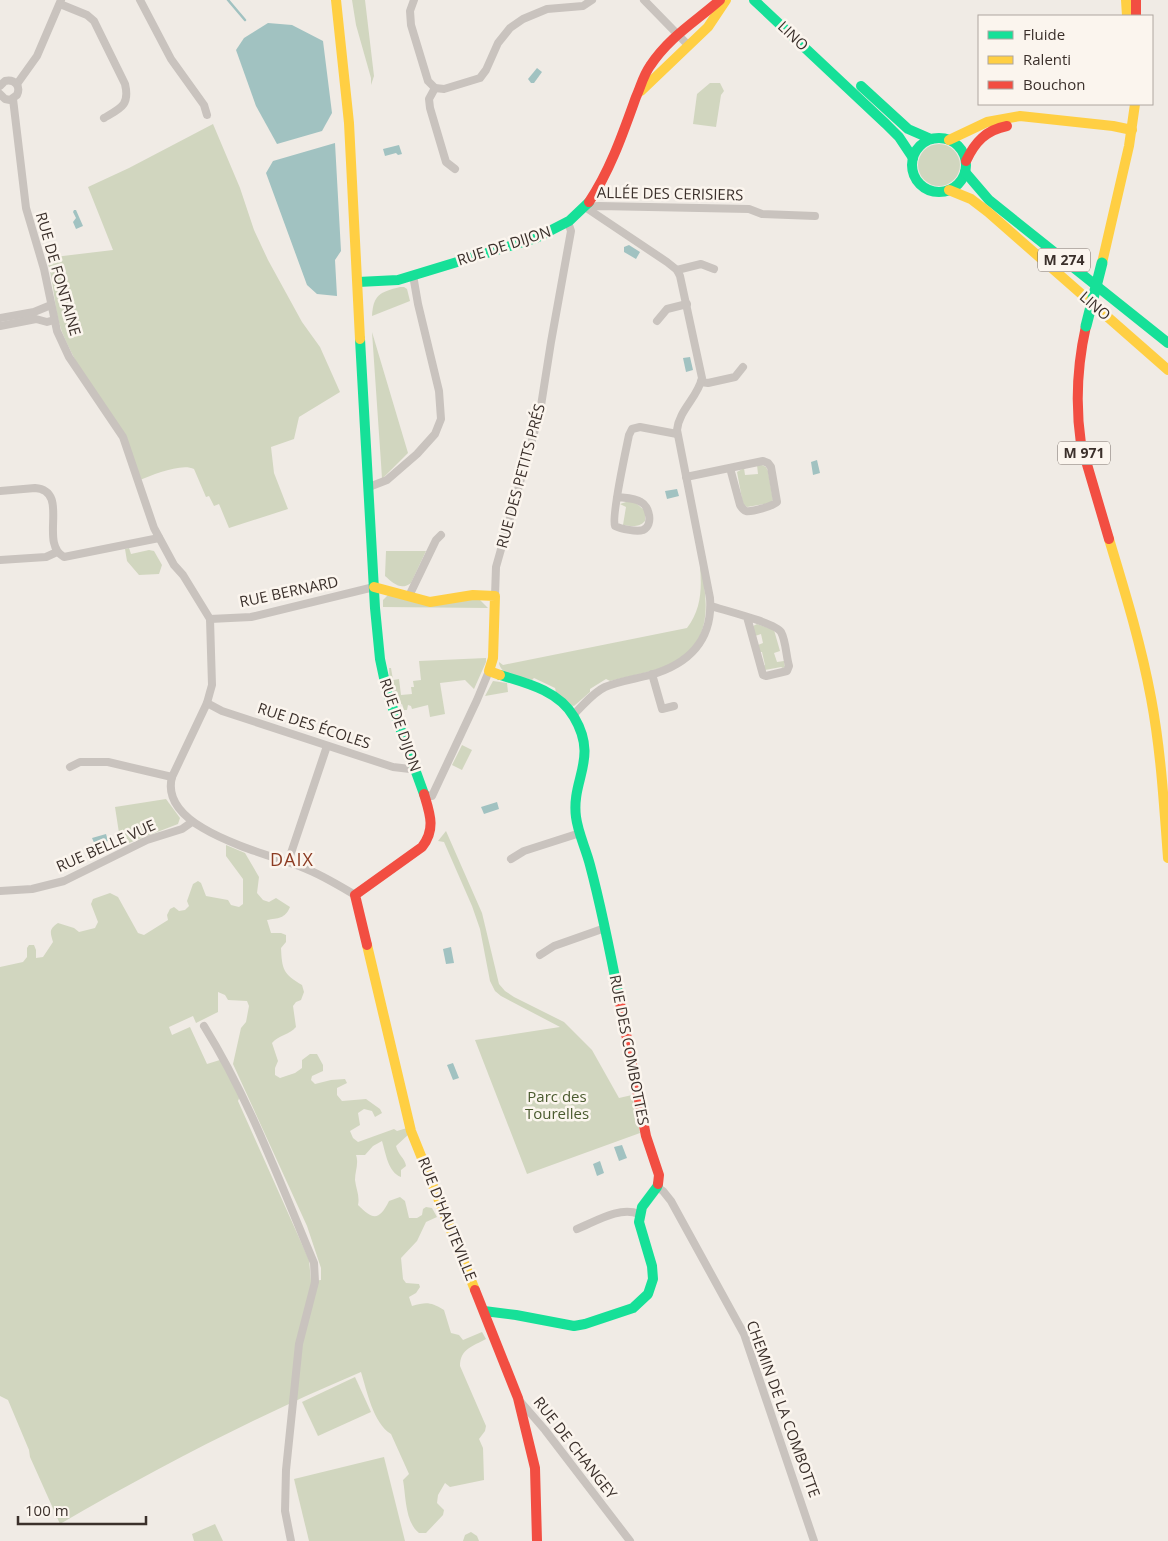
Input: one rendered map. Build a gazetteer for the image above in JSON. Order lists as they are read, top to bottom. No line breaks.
{"streets":{"main road":["LINO","RUE DE DIJON","M 274","M 971","RUE DES PETITS PRÉS","RUE DES COMBOTTES","RUE D'HAUTEVILLE"],"street":["ALLÉE DES CERISIERS","RUE DE FONTAINE","RUE BERNARD","RUE DES ÉCOLES","RUE BELLE VUE","CHEMIN DE LA COMBOTTE","RUE DE CHANGEY"]},"crossings":[["ALLÉE DES CERISIERS","RUE DE DIJON"],["RUE DE DIJON","RUE DES PETITS PRÉS"],["RUE DE DIJON","RUE BERNARD"],["RUE DE DIJON","RUE DES ÉCOLES"],["RUE DE DIJON","RUE D'HAUTEVILLE"],["RUE DE FONTAINE","RUE BERNARD"],["RUE DE FONTAINE","RUE DES ÉCOLES"],["RUE DES PETITS PRÉS","RUE DES COMBOTTES"],["RUE DES COMBOTTES","CHEMIN DE LA COMBOTTE"],["RUE D'HAUTEVILLE","RUE DE CHANGEY"]],"districts":["DAIX"],"parks":["Parc des Tourelles"],"legend":["Fluide","Ralenti","Bouchon"],"scale_bar":"100 m"}
